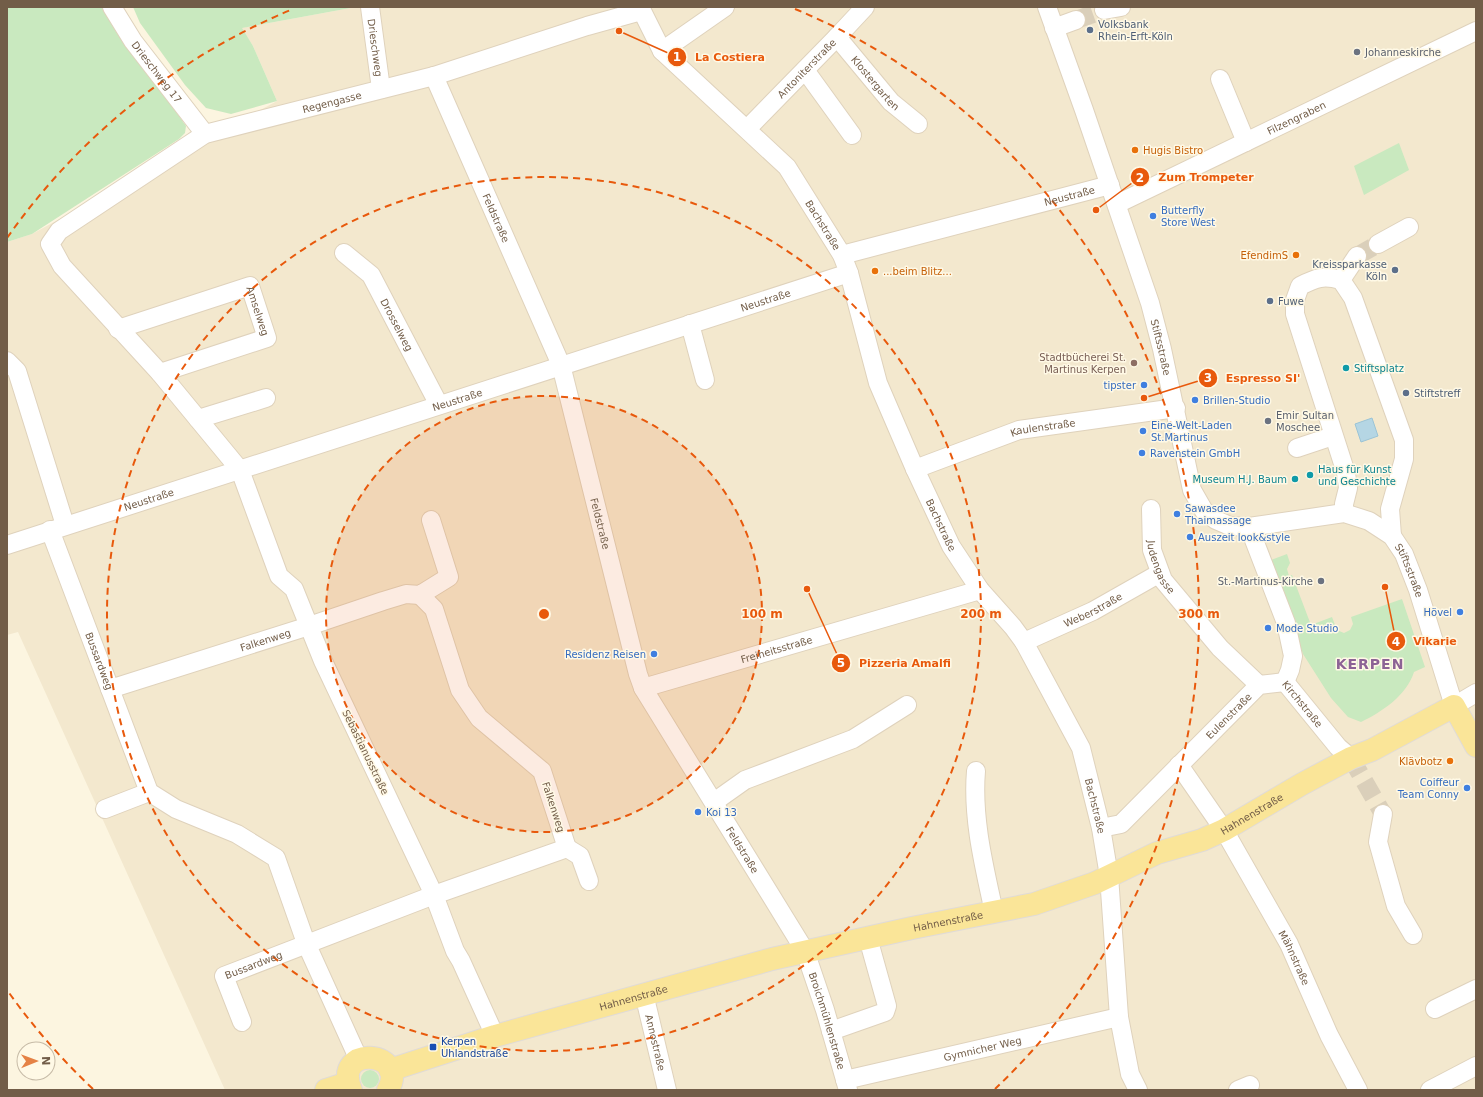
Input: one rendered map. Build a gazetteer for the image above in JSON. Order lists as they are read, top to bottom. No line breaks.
{"streets":{"main road":["Hahnenstraße"],"street":["Drieschweg","Antoniterstraße","Drieschweg 17","Klostergarten","Regengasse","Filzengraben","Neustraße","Feldstraße","Bachstraße","Amselweg","Drosselweg","Stiftsstraße","Kaulenstraße","Judengasse","Weberstraße","Falkenweg","Freiheitsstraße","Bussardweg","Kirchstraße","Eulenstraße","Sebastianusstraße","Mähnstraße","Broichmühlenstraße","Annostraße","Gymnicher Weg"]},"crossings":[["Drieschweg","Regengasse"],["Antoniterstraße","Klostergarten"],["Antoniterstraße","Bachstraße"],["Drieschweg 17","Regengasse"],["Regengasse","Feldstraße"],["Regengasse","Bachstraße"],["Regengasse","Amselweg"],["Filzengraben","Stiftsstraße"],["Neustraße","Feldstraße"],["Neustraße","Bachstraße"],["Neustraße","Drosselweg"],["Neustraße","Stiftsstraße"],["Neustraße","Bussardweg"],["Neustraße","Sebastianusstraße"],["Feldstraße","Freiheitsstraße"],["Feldstraße","Hahnenstraße"],["Feldstraße","Broichmühlenstraße"],["Bachstraße","Kaulenstraße"],["Bachstraße","Weberstraße"],["Bachstraße","Freiheitsstraße"],["Bachstraße","Eulenstraße"],["Bachstraße","Hahnenstraße"],["Bachstraße","Gymnicher Weg"],["Stiftsstraße","Kaulenstraße"],["Stiftsstraße","Kirchstraße"],["Stiftsstraße","Hahnenstraße"],["Judengasse","Weberstraße"],["Judengasse","Eulenstraße"],["Falkenweg","Bussardweg"],["Falkenweg","Sebastianusstraße"],["Kirchstraße","Eulenstraße"],["Kirchstraße","Hahnenstraße"],["Sebastianusstraße","Hahnenstraße"],["Hahnenstraße","Mähnstraße"],["Hahnenstraße","Broichmühlenstraße"],["Hahnenstraße","Annostraße"],["Broichmühlenstraße","Gymnicher Weg"]],"districts":["KERPEN"],"places":{"other":["Volksbank Rhein-Erft-Köln","La Costiera","Johanneskirche","Hugis Bistro","Zum Trompeter","Butterfly Store West","EfendimS","Kreissparkasse Köln","...beim Blitz...","Fuwe","Stadtbücherei St. Martinus Kerpen","Stiftsplatz","tipster","Stiftstreff","Espresso SI'","Brillen-Studio","Emir Sultan Moschee","Eine-Welt-Laden St.Martinus","Ravenstein GmbH","Haus für Kunst und Geschichte","Museum H.J. Baum","Sawasdee Thaimassage","Auszeit look&style","St.-Martinus-Kirche","Vikarie","Pizzeria Amalfi","Hövel","Mode Studio","Residenz Reisen","Klävbotz","Coiffeur Team Conny","Koi 13"],"transit":["Kerpen Uhlandstraße"]},"north":"right","rings":["100 m","200 m","300 m"]}
